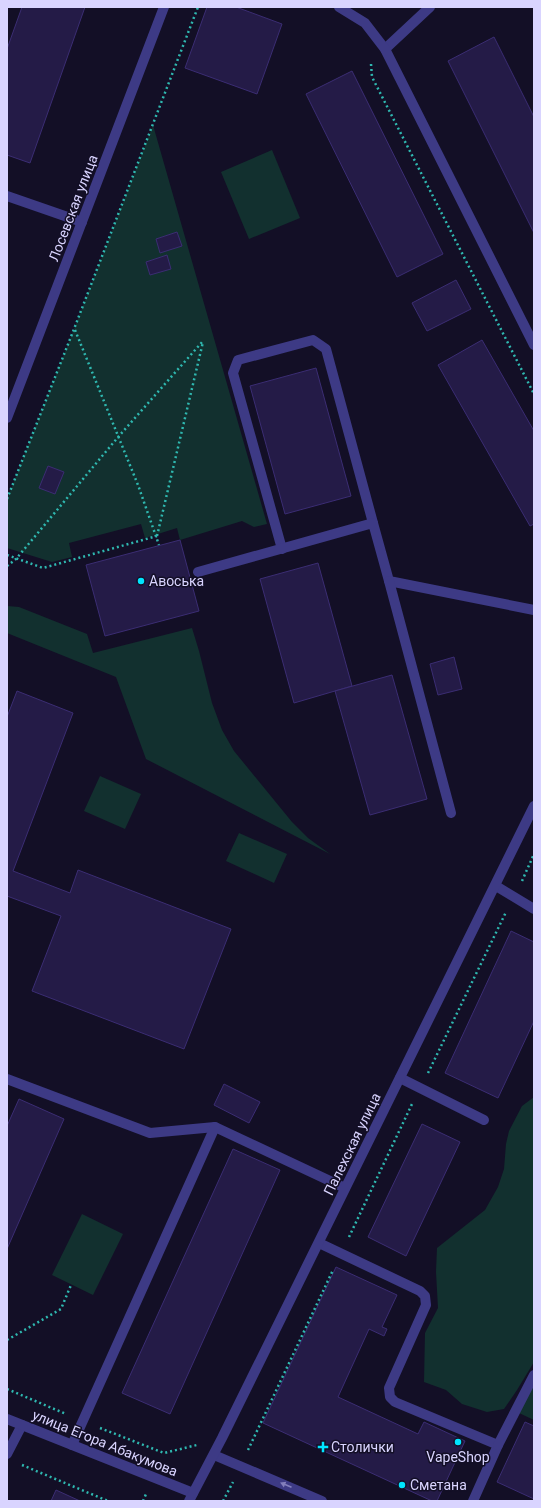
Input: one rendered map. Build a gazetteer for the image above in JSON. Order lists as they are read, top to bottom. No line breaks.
{"streets":{"street":["Лосевская улица","Палехская улица","улица Егора Абакумова"]},"crossings":[["Палехская улица","улица Егора Абакумова"]],"places":{"other":["Авоська","VapeShop","Сметана"],"health":["Столички"]}}
